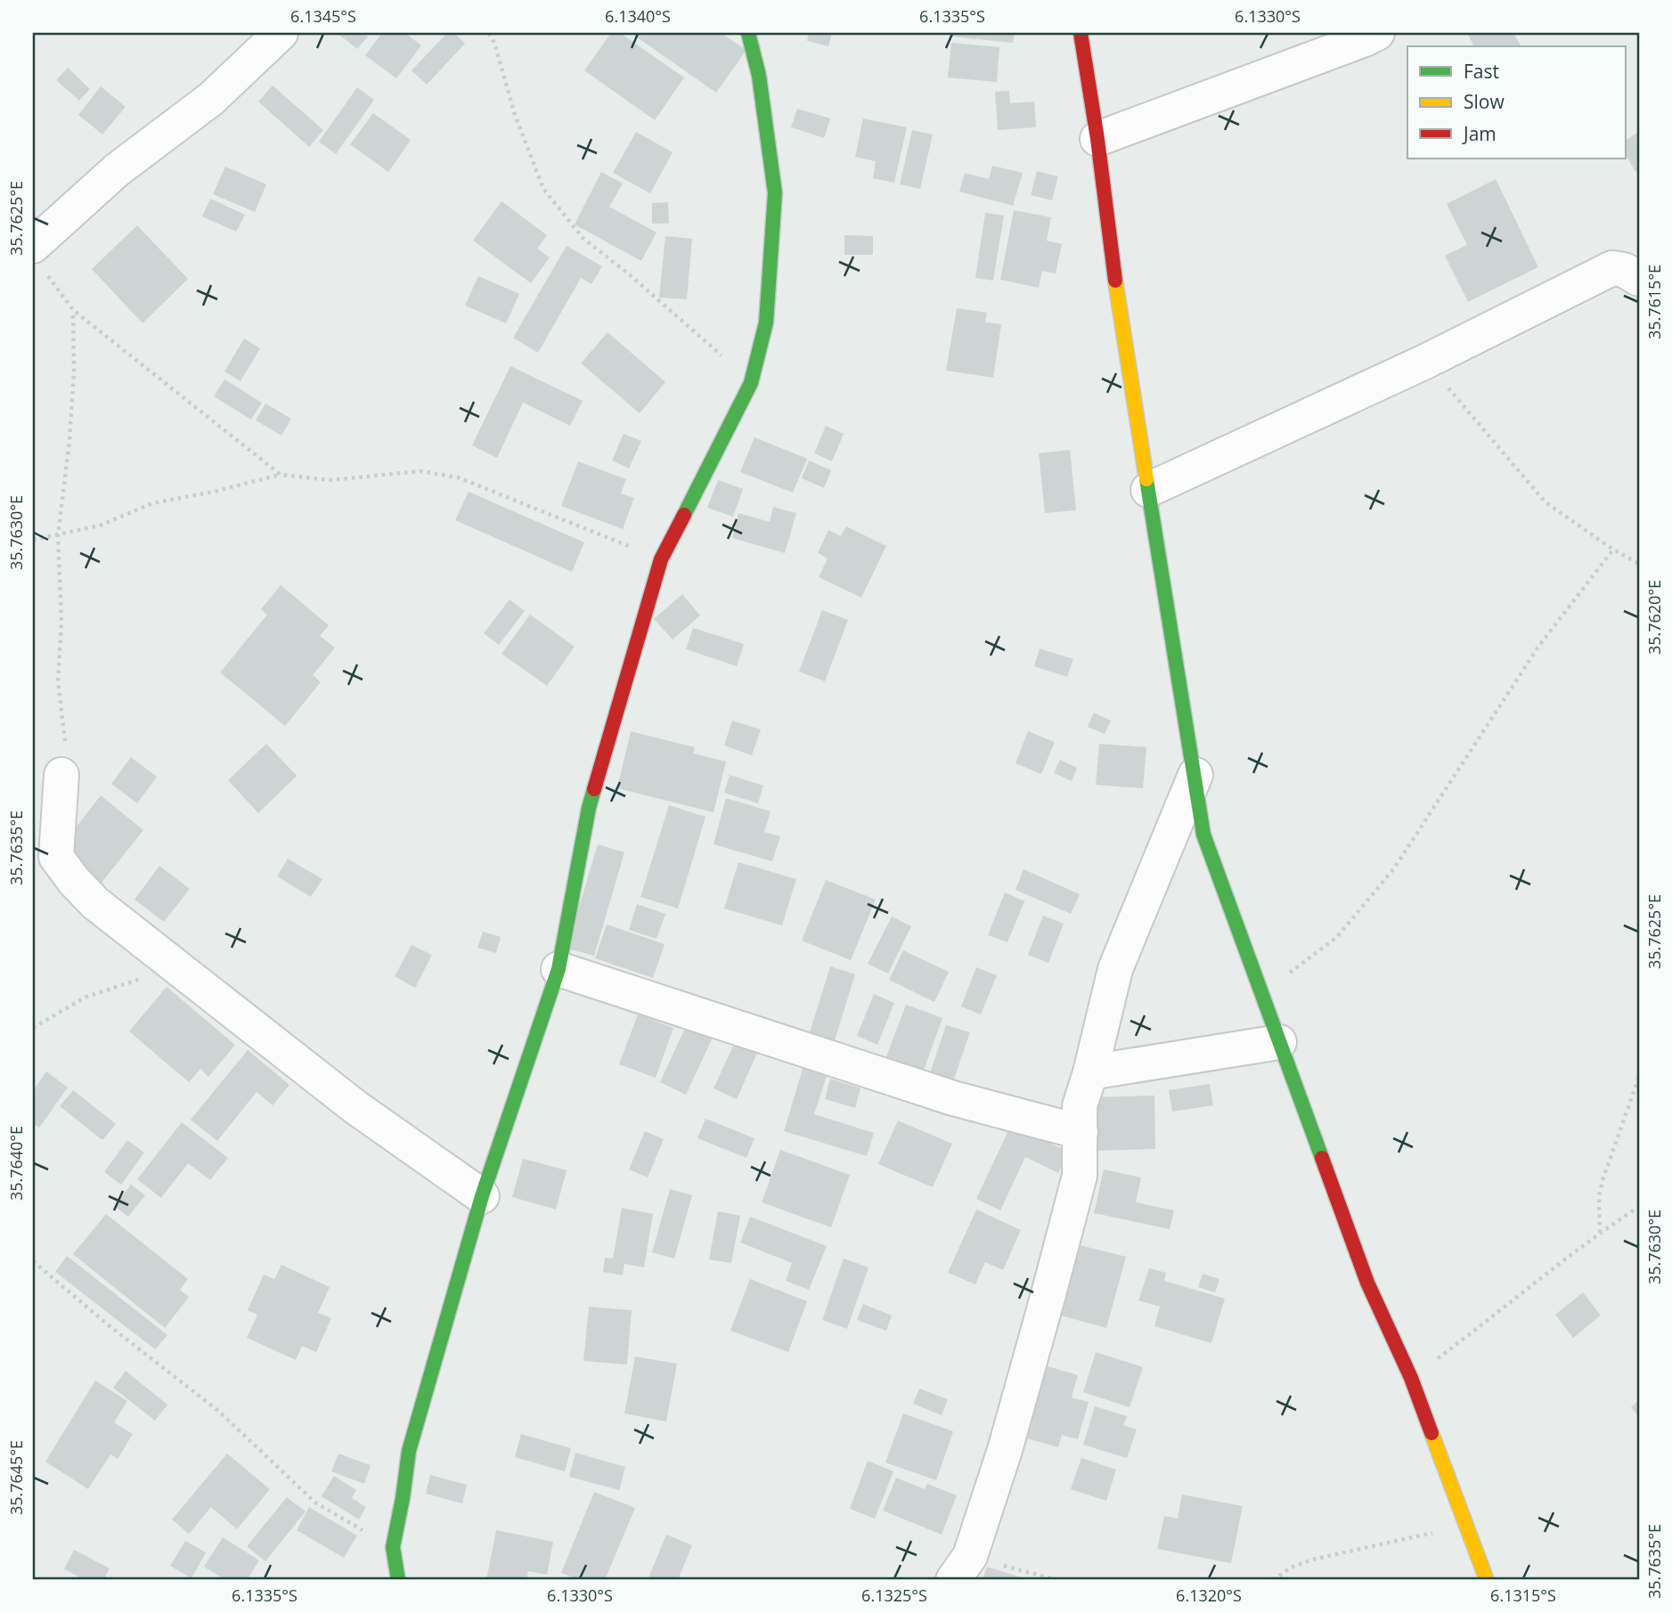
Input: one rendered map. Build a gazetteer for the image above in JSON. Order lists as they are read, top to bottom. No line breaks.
{"legend":["Fast","Slow","Jam"],"coordinates":["6.1345°S","6.1340°S","6.1335°S","6.1330°S","35.7625°E","35.7615°E","35.7630°E","35.7620°E","35.7635°E","35.7640°E","35.7645°E","6.1325°S","6.1320°S","6.1315°S"]}
